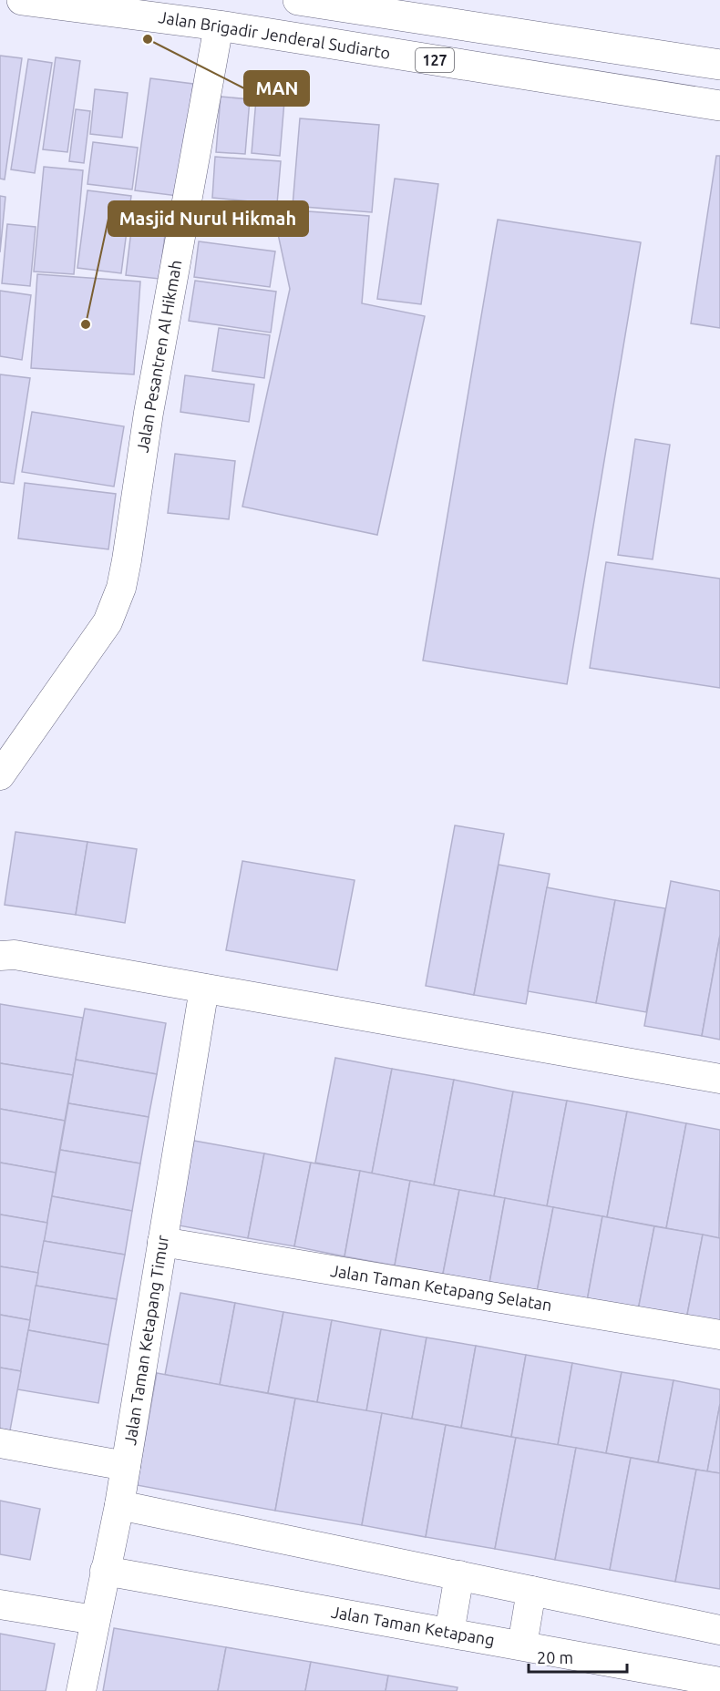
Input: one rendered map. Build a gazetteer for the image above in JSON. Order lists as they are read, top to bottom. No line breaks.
{"streets":{"main road":["Jalan Brigadir Jenderal Sudiarto","127"],"street":["Jalan Pesantren Al Hikmah","Jalan Taman Ketapang Selatan","Jalan Taman Ketapang Timur","Jalan Taman Ketapang"]},"crossings":[["Jalan Brigadir Jenderal Sudiarto","Jalan Pesantren Al Hikmah"],["Jalan Taman Ketapang Selatan","Jalan Taman Ketapang Timur"],["Jalan Taman Ketapang Timur","Jalan Taman Ketapang"]],"places":["MAN","Masjid Nurul Hikmah"],"scale_bar":"20 m"}
